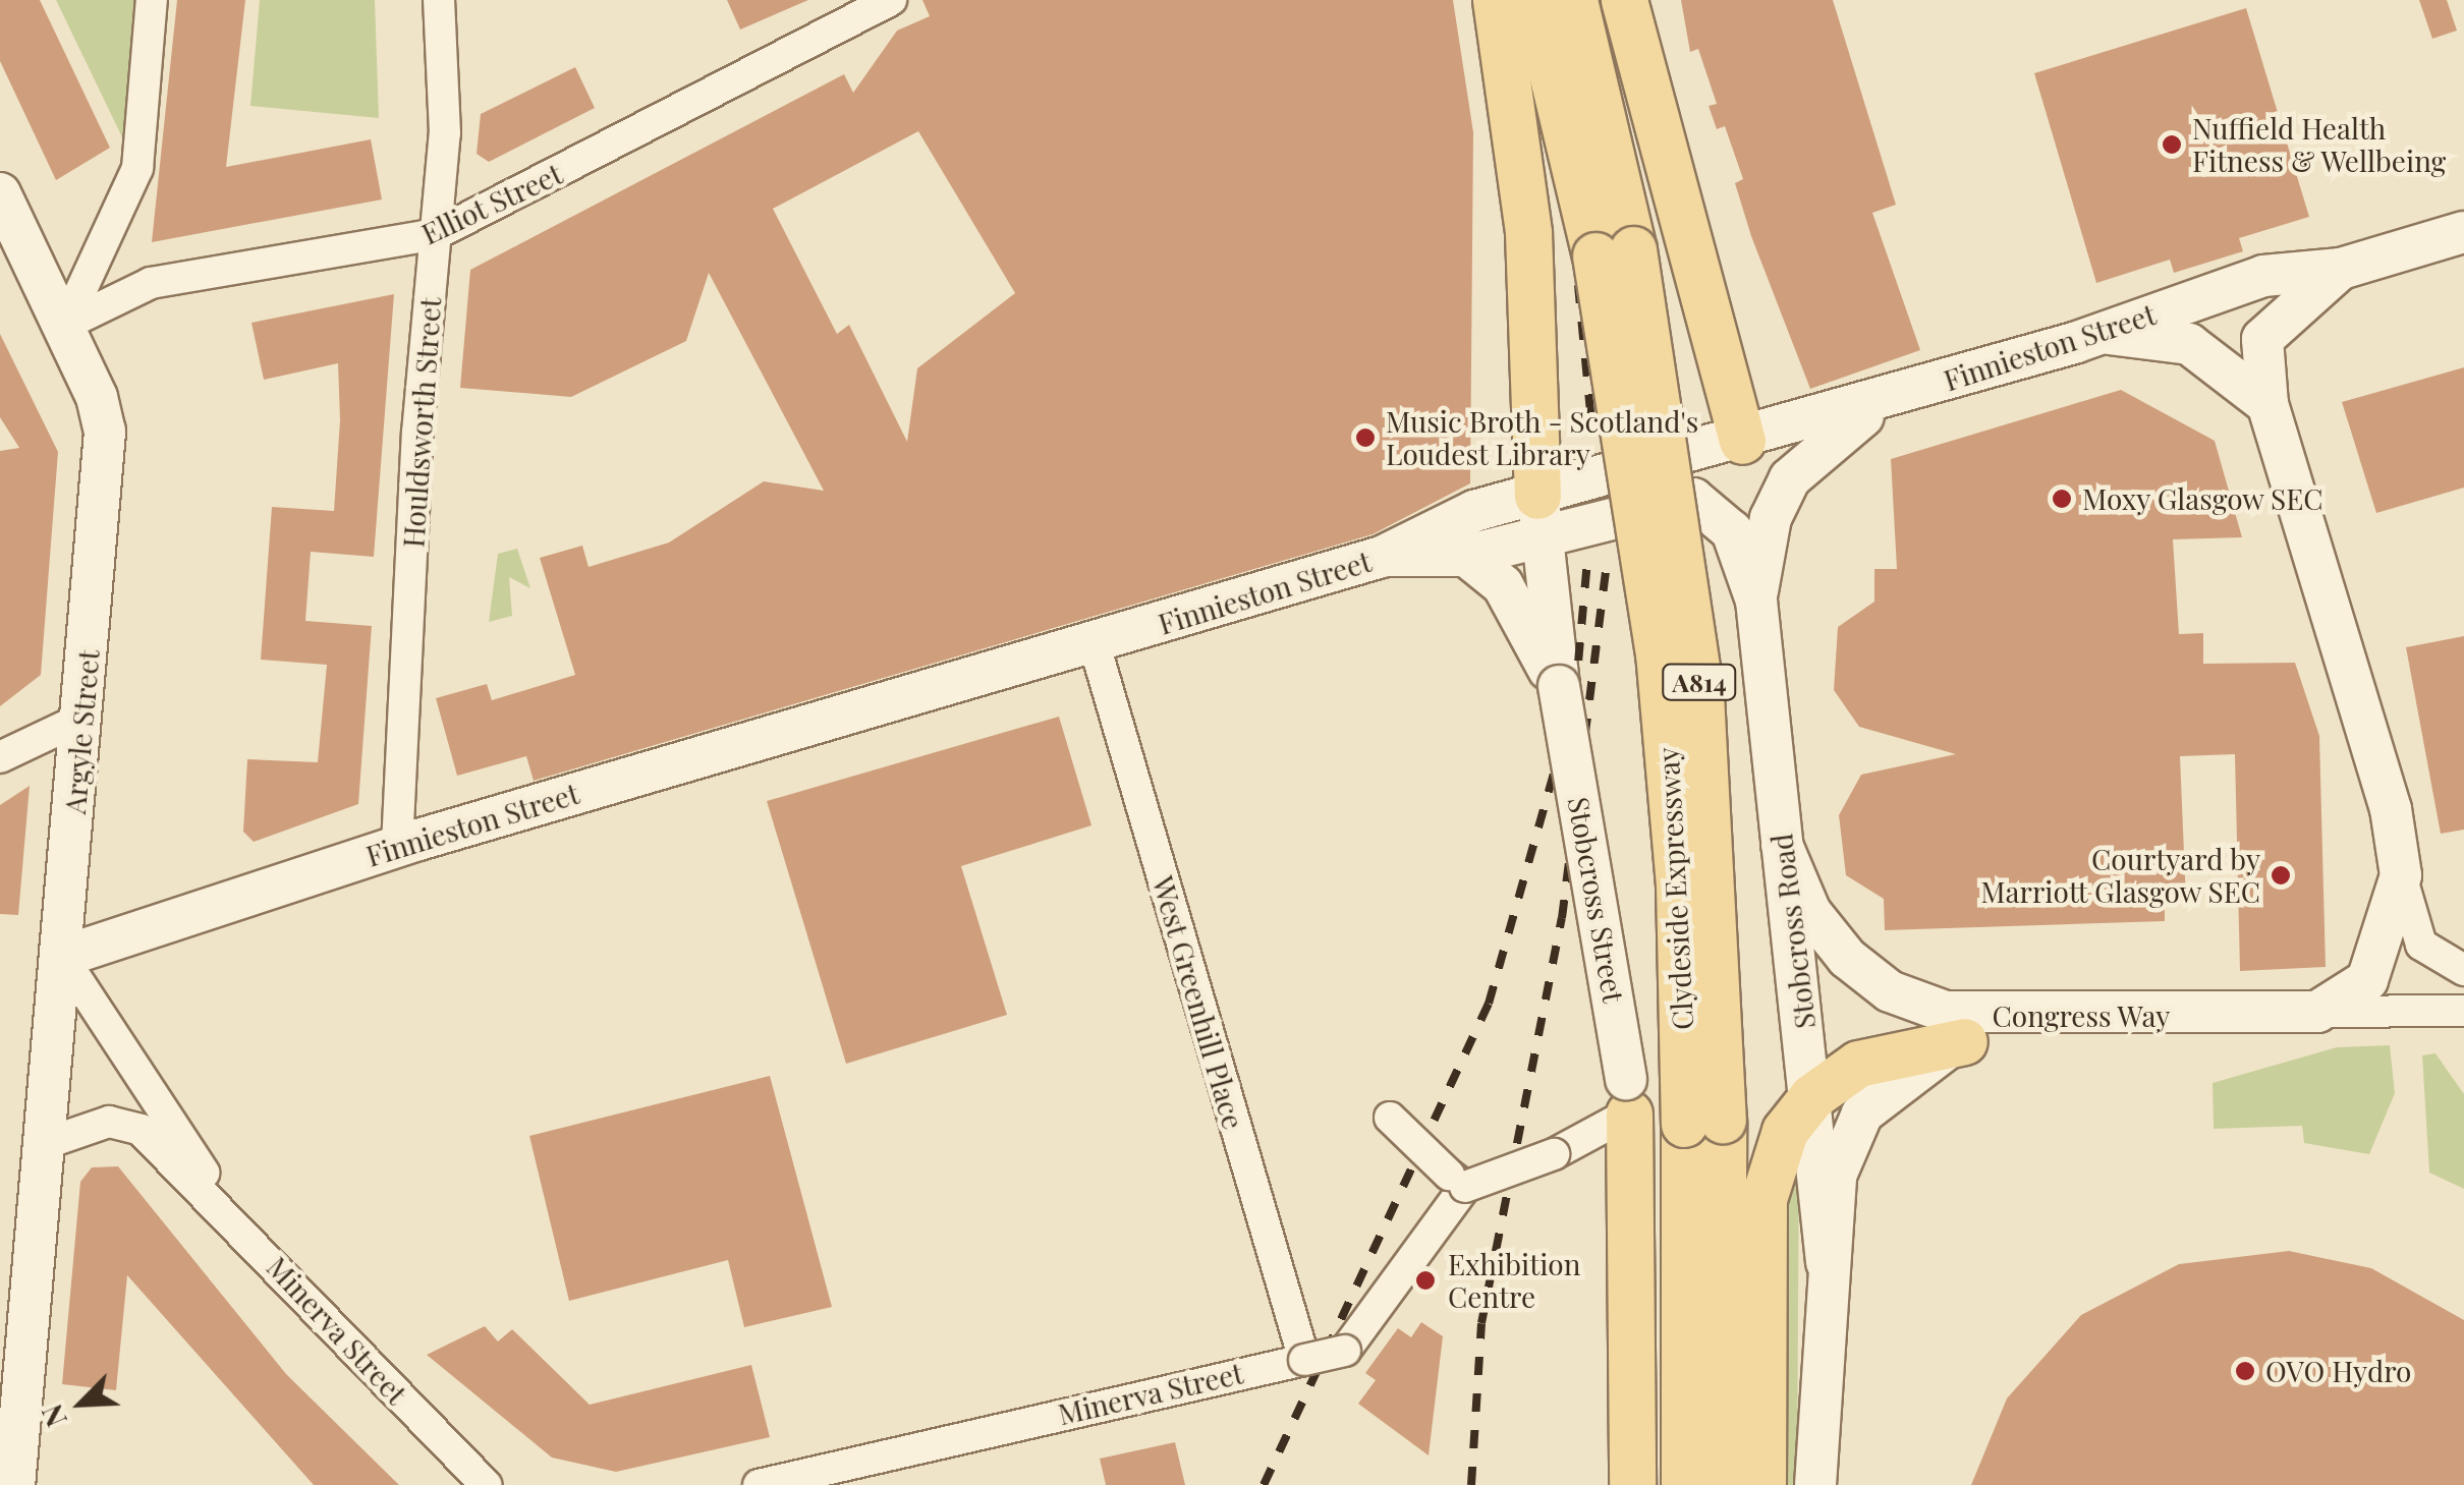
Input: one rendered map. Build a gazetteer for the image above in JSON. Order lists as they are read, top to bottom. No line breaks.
{"streets":{"main road":["A814","Clydeside Expressway"],"street":["Elliot Street","Finnieston Street","Houldsworth Street","Argyle Street","Stobcross Street","Stobcross Road","West Greenhill Place","Congress Way","Minerva Street"]},"crossings":[["Elliot Street","Houldsworth Street"],["Elliot Street","Argyle Street"],["Finnieston Street","Houldsworth Street"],["Finnieston Street","Argyle Street"],["Finnieston Street","Stobcross Street"],["Finnieston Street","West Greenhill Place"],["Finnieston Street","Minerva Street"],["Argyle Street","Minerva Street"],["Stobcross Road","Congress Way"],["West Greenhill Place","Minerva Street"]],"places":["Nuffield Health Fitness & Wellbeing","Music Broth - Scotland's Loudest Library","Moxy Glasgow SEC","Courtyard by Marriott Glasgow SEC","Exhibition Centre","OVO Hydro"],"north":"bottom left"}
